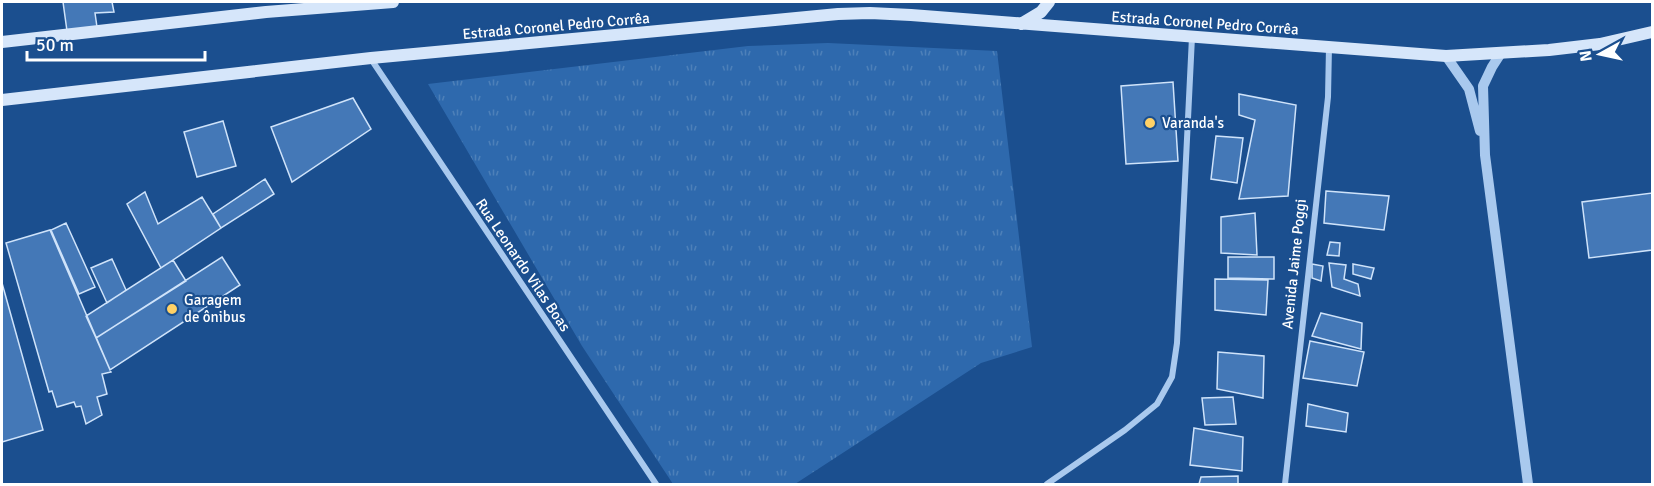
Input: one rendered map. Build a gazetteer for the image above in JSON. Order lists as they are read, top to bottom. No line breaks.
{"streets":{"main road":["Estrada Coronel Pedro Corrêa"],"street":["Avenida Jaime Poggi","Rua Leonardo Vilas Boas"]},"crossings":[["Estrada Coronel Pedro Corrêa","Avenida Jaime Poggi"],["Estrada Coronel Pedro Corrêa","Rua Leonardo Vilas Boas"]],"places":["Varanda's","Garagem de ônibus"],"scale_bar":"50 m","north":"left"}
